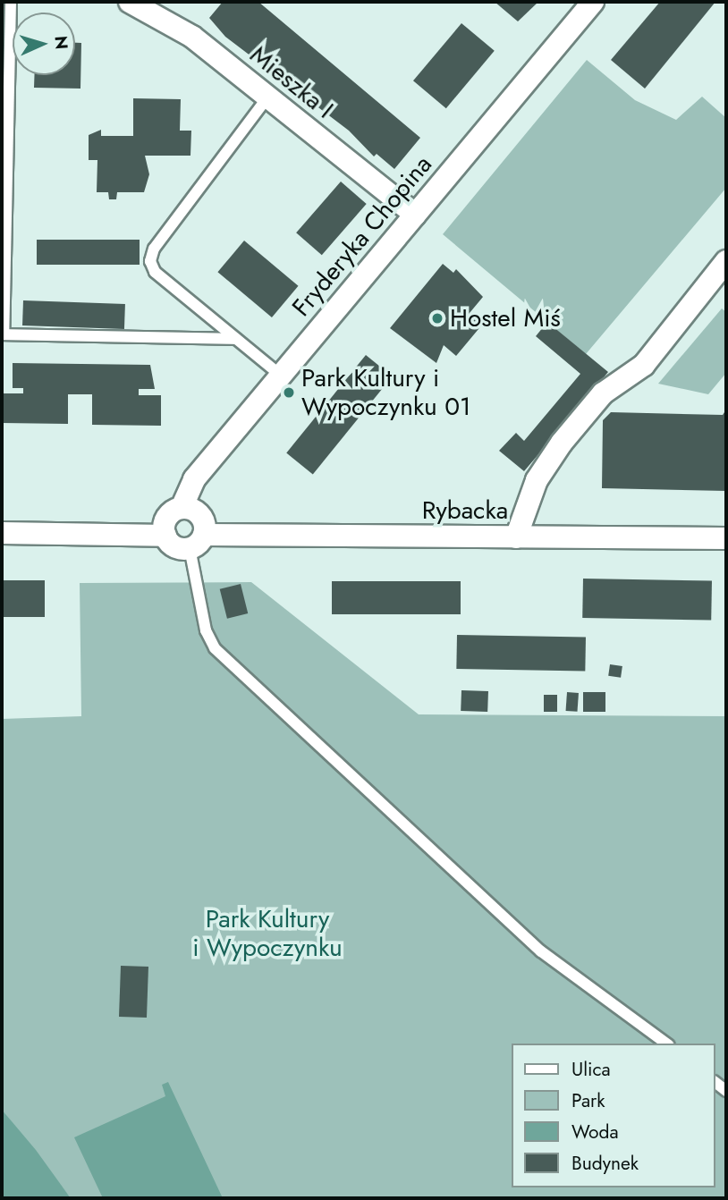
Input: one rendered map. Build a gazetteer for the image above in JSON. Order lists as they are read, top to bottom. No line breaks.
{"streets":{"street":["Mieszka I","Fryderyka Chopina","Rybacka"]},"crossings":[["Mieszka I","Fryderyka Chopina"],["Fryderyka Chopina","Rybacka"]],"parks":["Park Kultury i Wypoczynku"],"places":["Hostel Miś","Park Kultury i Wypoczynku 01"],"legend":["Ulica","Park","Woda","Budynek"],"north":"right"}
